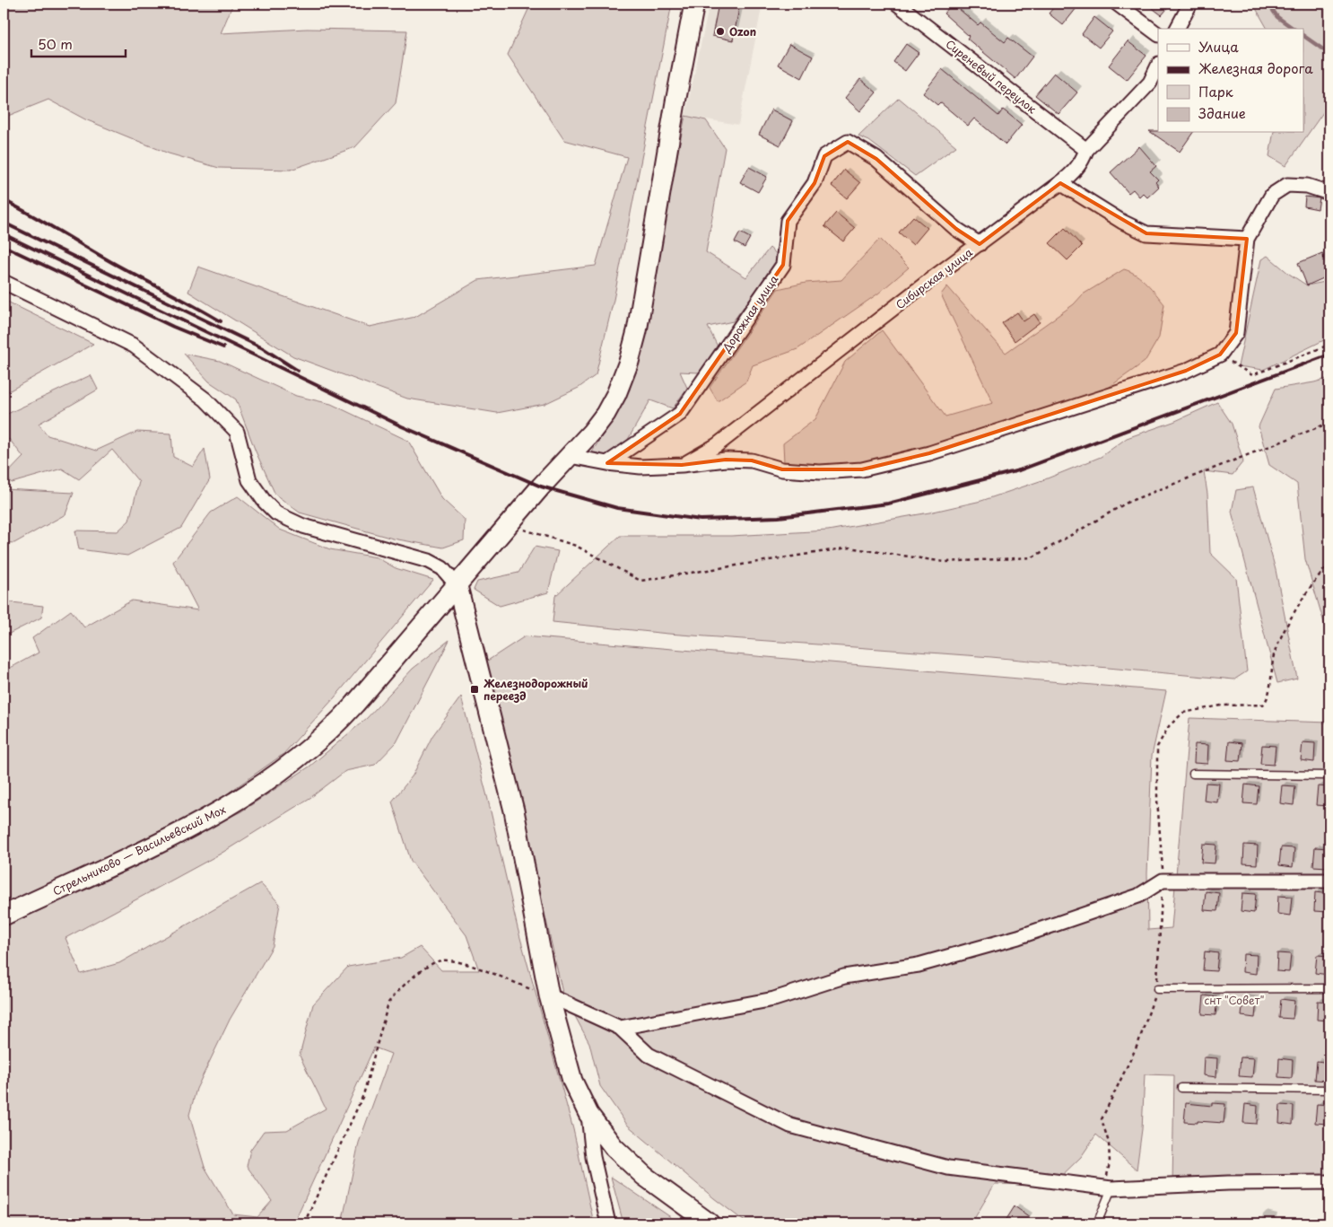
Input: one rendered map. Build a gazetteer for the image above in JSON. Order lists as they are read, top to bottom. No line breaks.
{"streets":{"main road":["Стрельниково — Васильевский Мох"],"street":["Сиреневый переулок","Сибирская улица","Дорожная улица"]},"crossings":[["Сиреневый переулок","Сибирская улица"],["Сибирская улица","Дорожная улица"]],"parks":["снт \"Совет\""],"places":{"other":["Ozon"],"transit":["Железнодорожный переезд"]},"legend":["Улица","Железная дорога","Парк","Здание"],"scale_bar":"50 m"}
